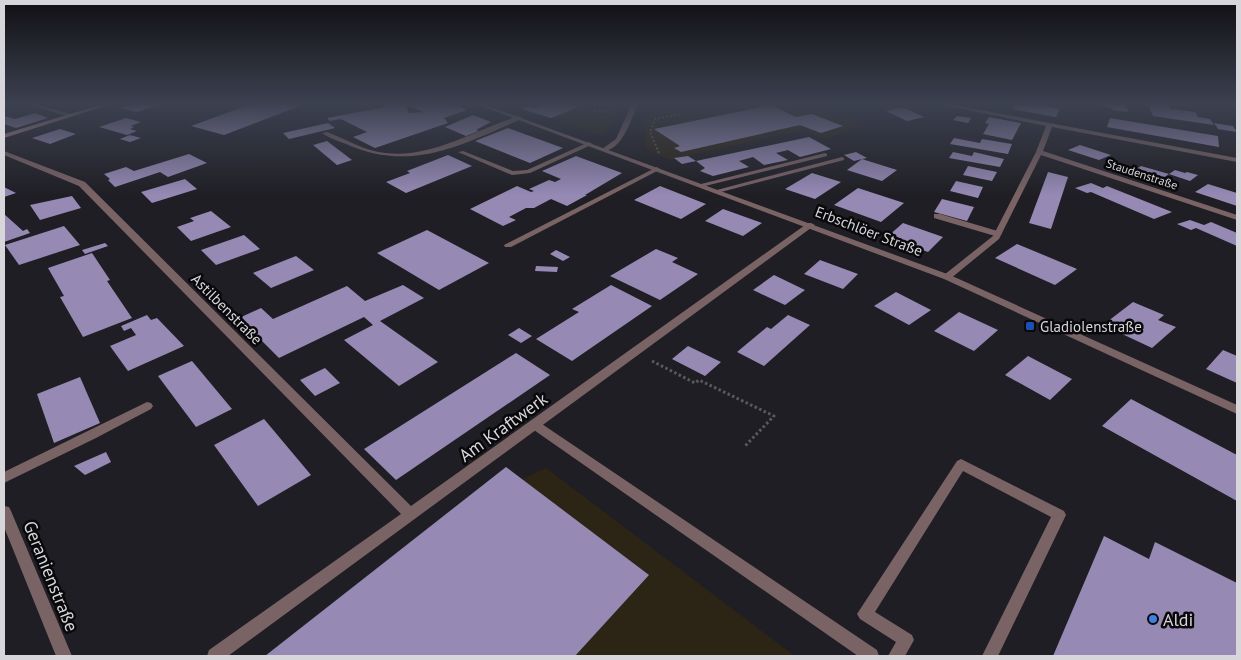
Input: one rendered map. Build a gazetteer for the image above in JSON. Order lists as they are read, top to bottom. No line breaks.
{"streets":{"street":["Staudenstraße","Erbschlöer Straße","Astilbenstraße","Am Kraftwerk","Geranienstraße"]},"crossings":[["Erbschlöer Straße","Am Kraftwerk"],["Astilbenstraße","Am Kraftwerk"]],"places":{"transit":["Gladiolenstraße"],"other":["Aldi"]}}
